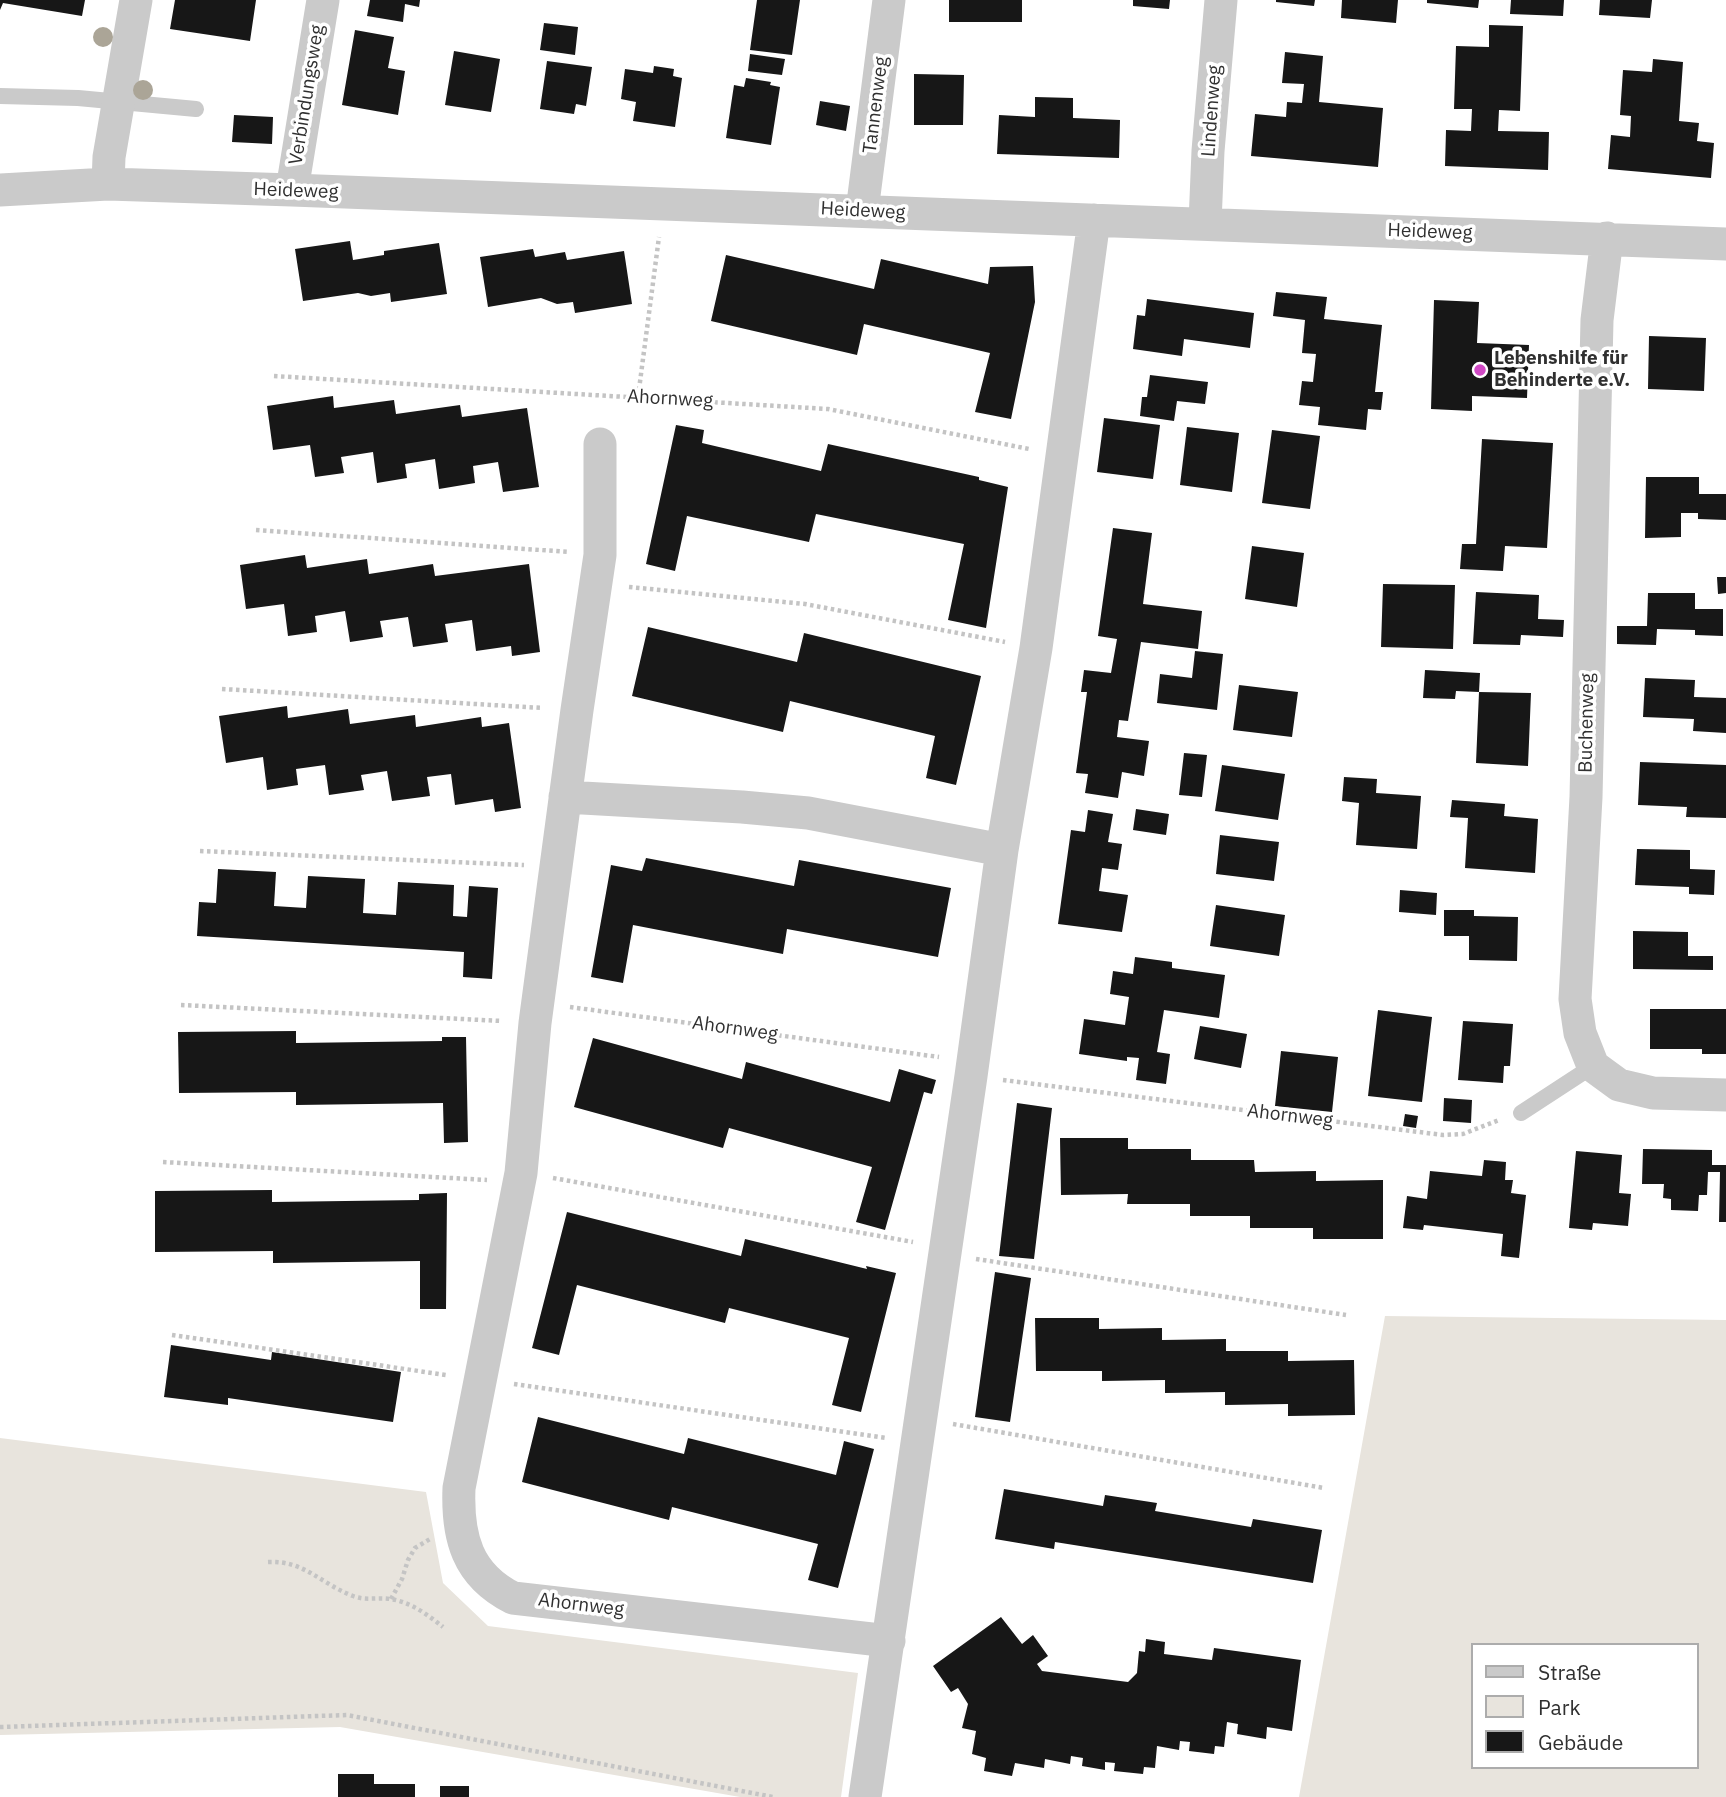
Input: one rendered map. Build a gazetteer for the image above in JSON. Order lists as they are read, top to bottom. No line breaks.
{"streets":{"street":["Verbindungsweg","Tannenweg","Lindenweg","Heideweg","Ahornweg","Buchenweg"]},"crossings":[["Verbindungsweg","Heideweg"],["Tannenweg","Heideweg"],["Lindenweg","Heideweg"],["Heideweg","Buchenweg"]],"places":["Lebenshilfe für Behinderte e.V."],"legend":["Straße","Park","Gebäude"]}
